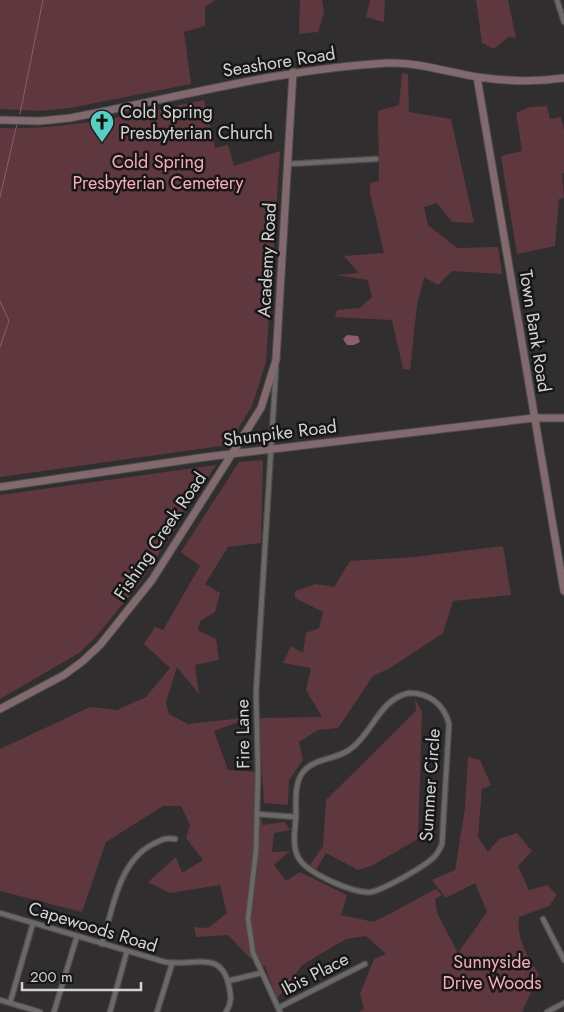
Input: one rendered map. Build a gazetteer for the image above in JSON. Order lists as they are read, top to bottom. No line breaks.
{"streets":{"street":["Seashore Road","Academy Road","Town Bank Road","Shunpike Road","Fishing Creek Road","Fire Lane","Summer Circle","Capewoods Road","Ibis Place"]},"crossings":[["Seashore Road","Academy Road"],["Seashore Road","Town Bank Road"],["Academy Road","Shunpike Road"],["Academy Road","Fishing Creek Road"],["Academy Road","Fire Lane"],["Town Bank Road","Shunpike Road"],["Shunpike Road","Fishing Creek Road"],["Shunpike Road","Fire Lane"],["Fire Lane","Ibis Place"]],"parks":["Cold Spring Presbyterian Cemetery","Sunnyside Drive Woods"],"places":{"church":["Cold Spring Presbyterian Church"]},"scale_bar":"200 m"}
